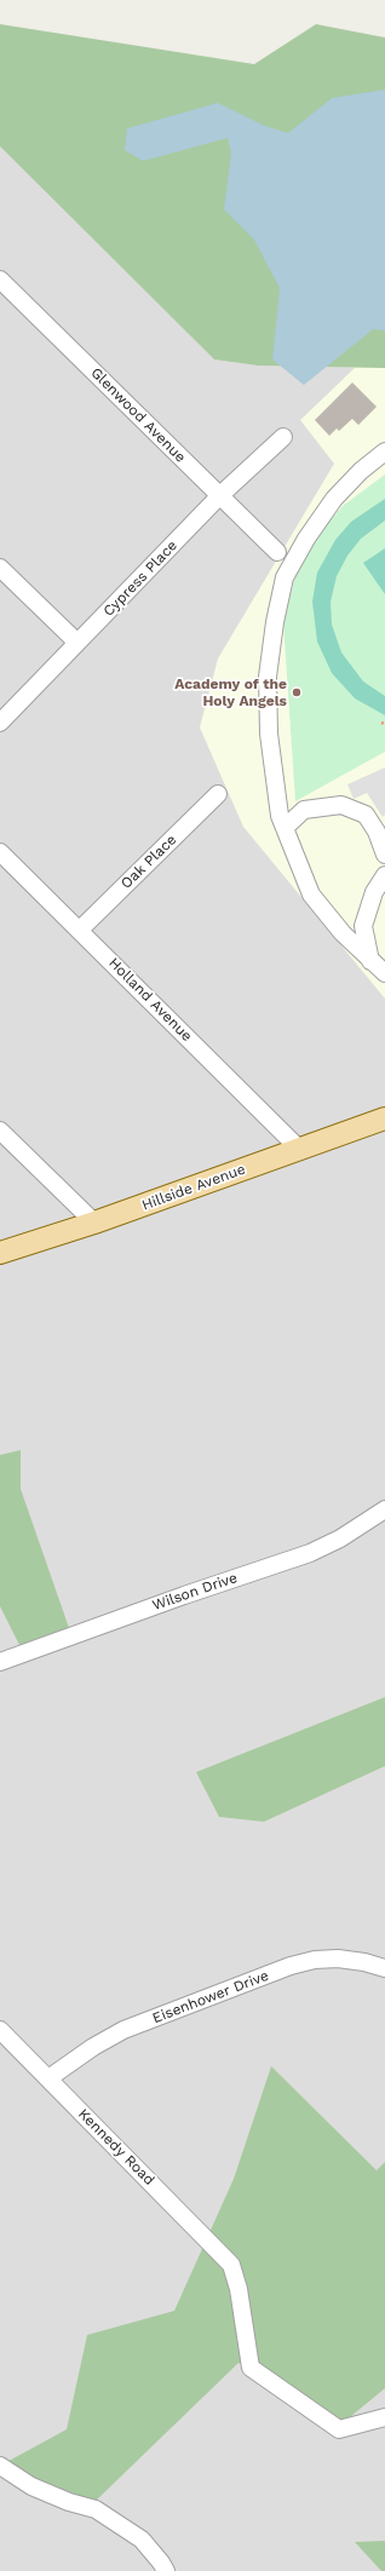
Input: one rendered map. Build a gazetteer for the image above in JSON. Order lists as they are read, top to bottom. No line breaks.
{"streets":{"main road":["Hillside Avenue"],"street":["Glenwood Avenue","Cypress Place","Oak Place","Holland Avenue","Wilson Drive","Eisenhower Drive","Kennedy Road"]},"crossings":[["Glenwood Avenue","Cypress Place"],["Oak Place","Holland Avenue"],["Holland Avenue","Hillside Avenue"],["Eisenhower Drive","Kennedy Road"]],"places":["Academy of the Holy Angels"]}
